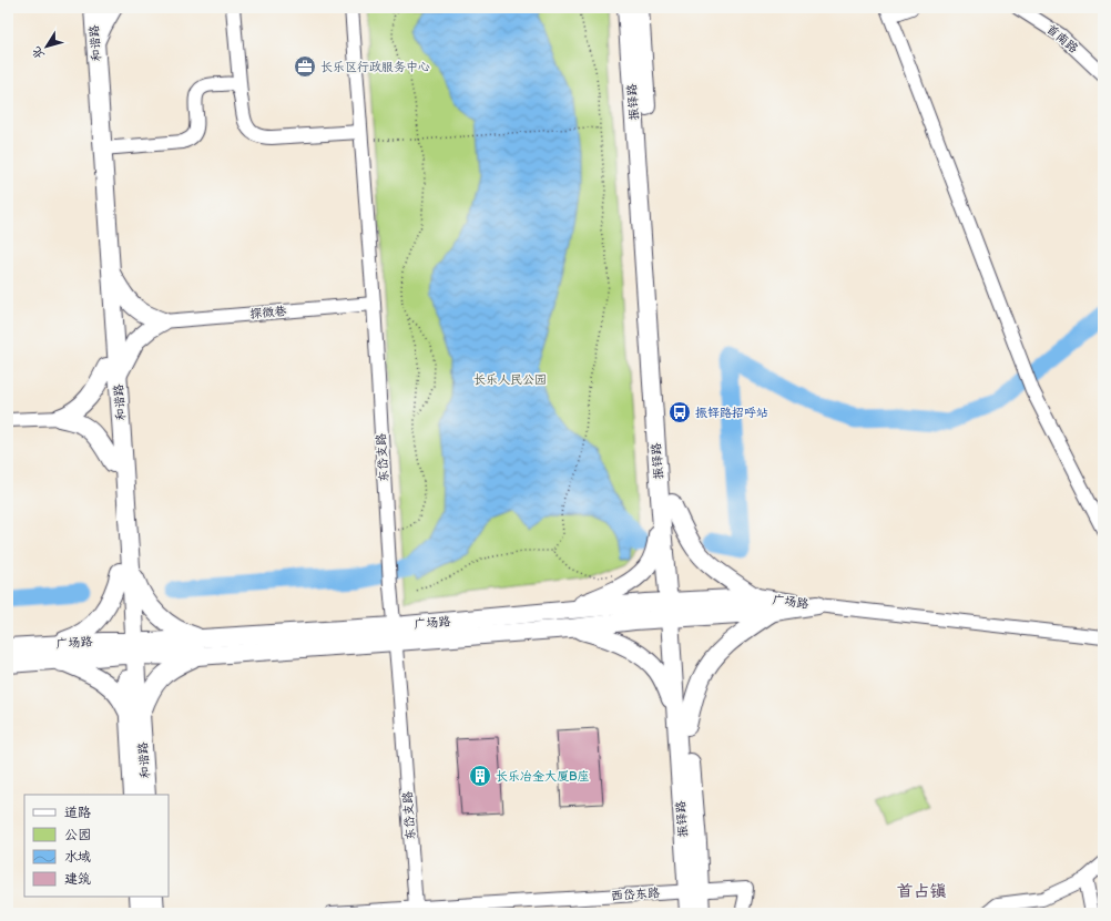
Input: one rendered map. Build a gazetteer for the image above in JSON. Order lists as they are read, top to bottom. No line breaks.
{"streets":{"main road":["和谐路","振铎路","广场路"],"street":["首南路","探微巷","东岱支路","西岱东路"]},"crossings":[["和谐路","广场路"],["振铎路","广场路"],["振铎路","西岱东路"],["探微巷","东岱支路"],["东岱支路","广场路"],["东岱支路","西岱东路"]],"districts":["首占镇"],"parks":["长乐人民公园"],"places":{"office":["长乐区行政服务中心"],"bus stop":["振铎路招呼站"],"building":["长乐冶金大厦B座"]},"legend":["道路","公园","水域","建筑"],"north":"bottom left"}
